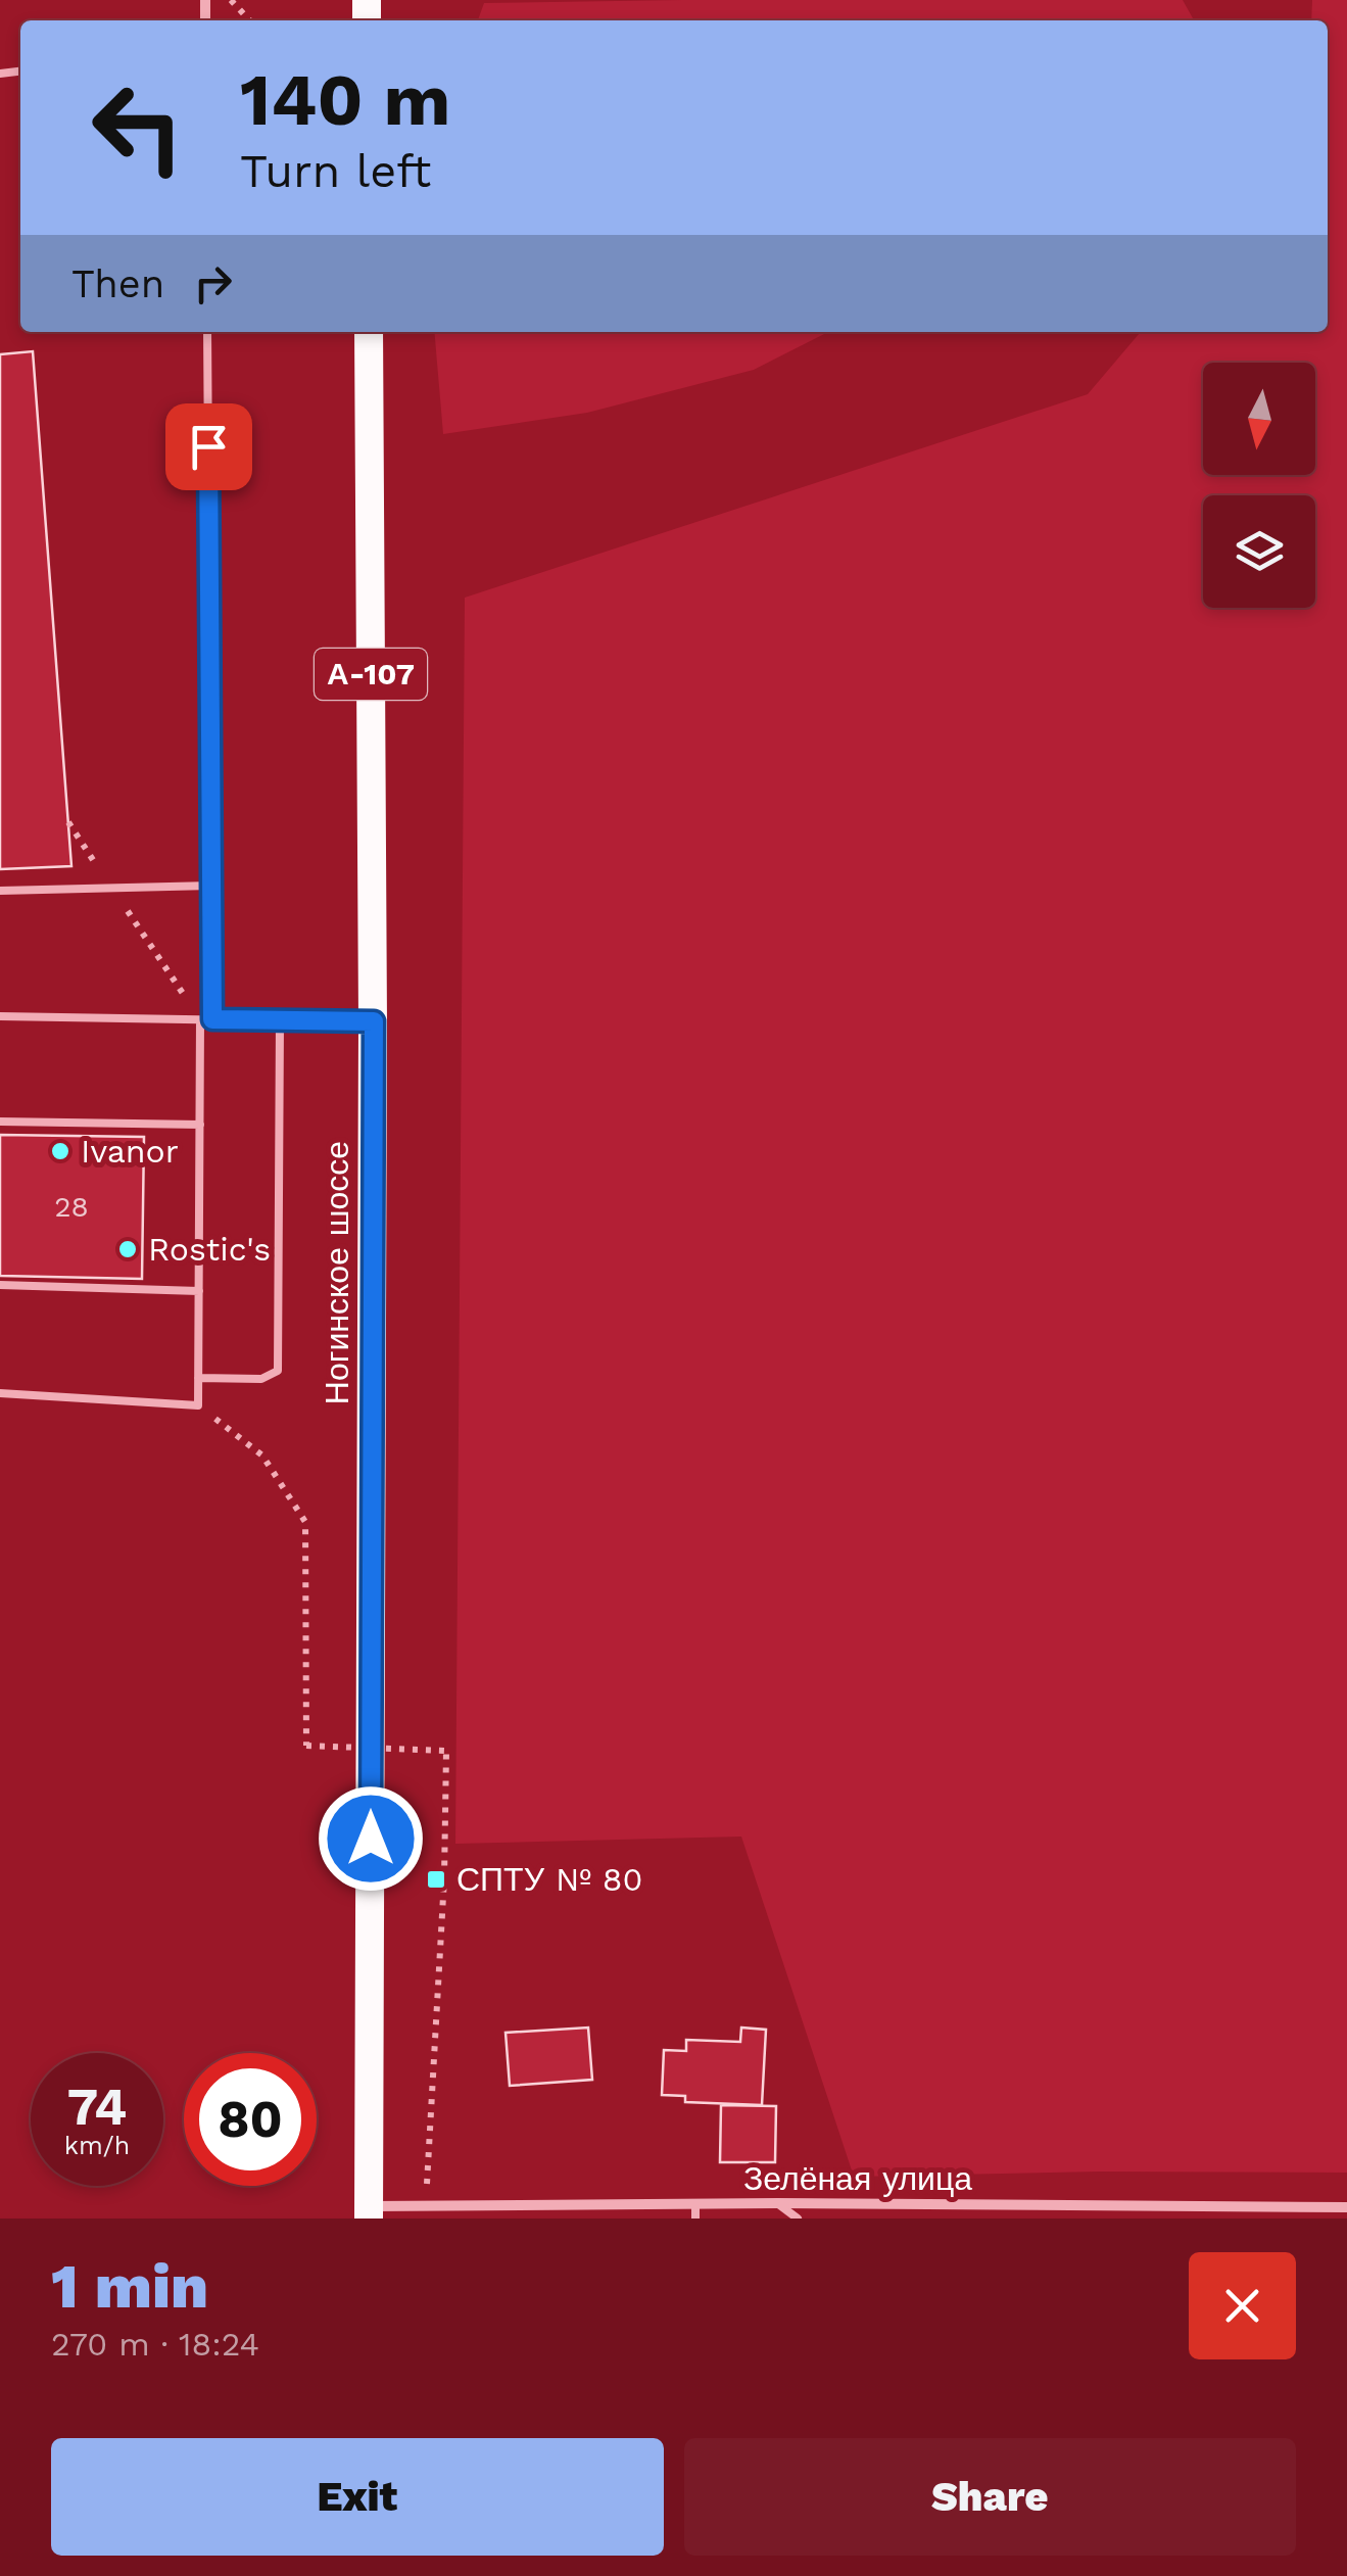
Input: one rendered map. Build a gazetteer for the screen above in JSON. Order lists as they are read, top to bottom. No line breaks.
{"streets":{"highway":["А-107","Ногинское шоссе"],"street":["Зелёная улица"]},"crossings":[["Ногинское шоссе","Зелёная улица"]],"places":{"other":["Ivanor","Rostic's"],"transit":["СПТУ № 80"]},"house_numbers":["28"],"north":"bottom","page":{"turn":["140 m","Turn left"],"then":"Then","speed":"74 km/h","limit":"80","heading":["1 min","270 m · 18:24"],"buttons":["Exit","Share"]}}
